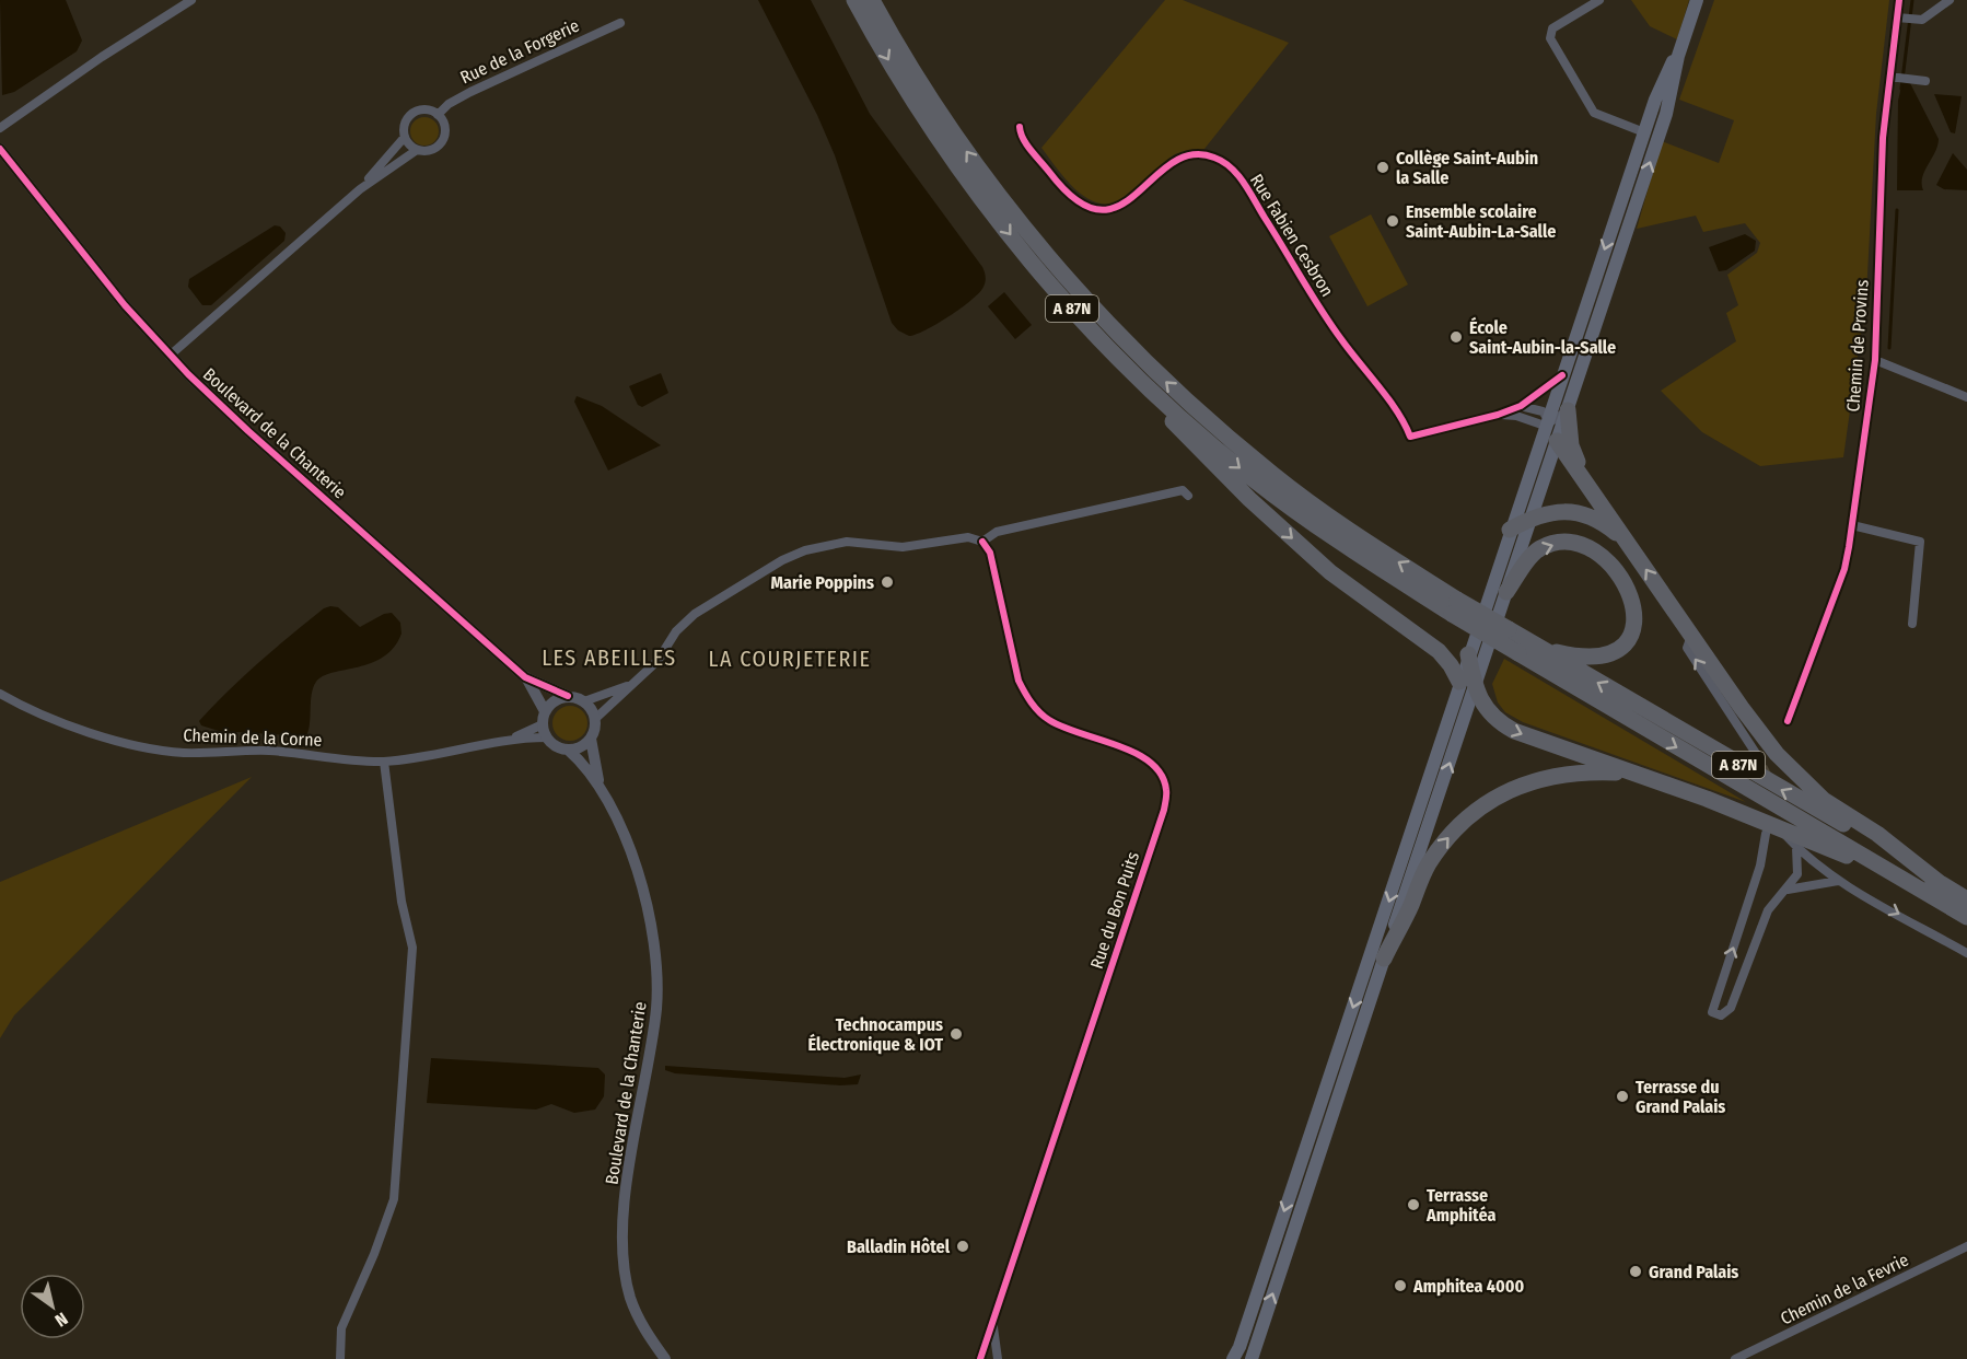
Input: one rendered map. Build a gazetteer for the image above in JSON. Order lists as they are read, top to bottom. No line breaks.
{"streets":{"highway":["A 87N"],"street":["Rue de la Forgerie","Rue Fabien Cesbron","Chemin de Provins","Boulevard de la Chanterie","Chemin de la Corne","Rue du Bon Puits","Chemin de la Fevrie"]},"crossings":[["Boulevard de la Chanterie","Chemin de la Corne"]],"districts":["LES ABEILLES","LA COURJETERIE"],"places":["Collège Saint-Aubin la Salle","Ensemble scolaire Saint-Aubin-La-Salle","École Saint-Aubin-la-Salle","Marie Poppins","Technocampus Électronique & IOT","Terrasse du Grand Palais","Terrasse Amphitéa","Balladin Hôtel","Grand Palais","Amphitea 4000"],"north":"bottom right"}
